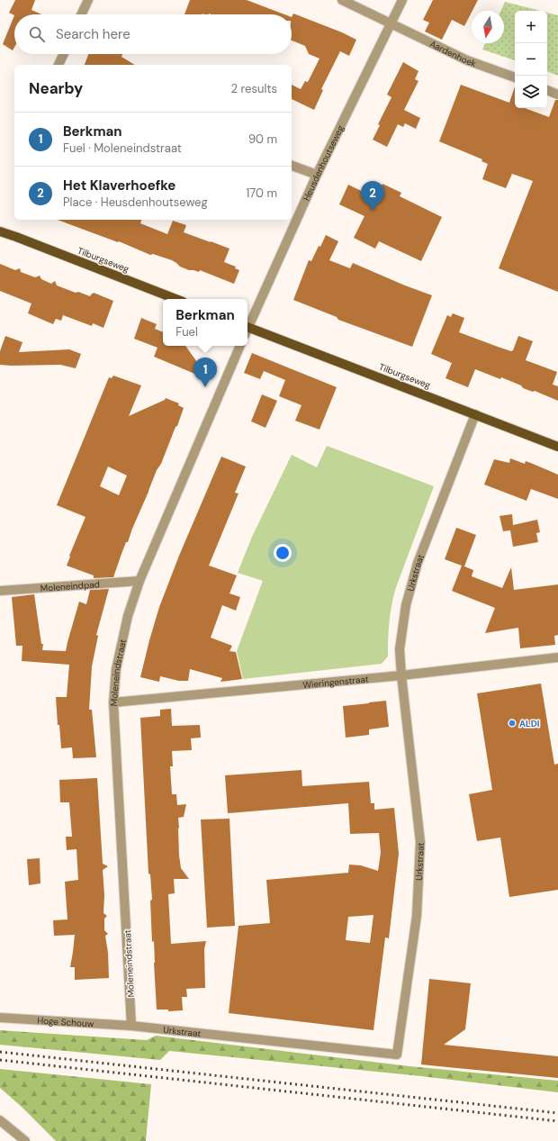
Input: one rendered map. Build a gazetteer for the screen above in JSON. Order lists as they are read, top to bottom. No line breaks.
{"streets":{"main road":["Tilburgseweg"],"street":["Aardenhoek","Heusdenhoutseweg","Urkstraat","Moleneindpad","Moleneindstraat","Wieringenstraat","Hoge Schouw"]},"crossings":[["Aardenhoek","Heusdenhoutseweg"],["Tilburgseweg","Urkstraat"],["Urkstraat","Moleneindstraat"],["Urkstraat","Wieringenstraat"],["Urkstraat","Hoge Schouw"],["Moleneindpad","Moleneindstraat"],["Moleneindstraat","Wieringenstraat"],["Moleneindstraat","Hoge Schouw"]],"places":["ALDI"],"north":"bottom","page":{"map_buttons":["+","−"],"search":"Search here","heading":["Nearby","2 results"],"list":[{"mark":"1","name":"Berkman","note":"Fuel · Moleneindstraat","value":"90 m"},{"mark":"2","name":"Het Klaverhoefke","note":"Place · Heusdenhoutseweg","value":"170 m"}],"pins":["2","1"],"popup":["Berkman","Fuel"]}}
